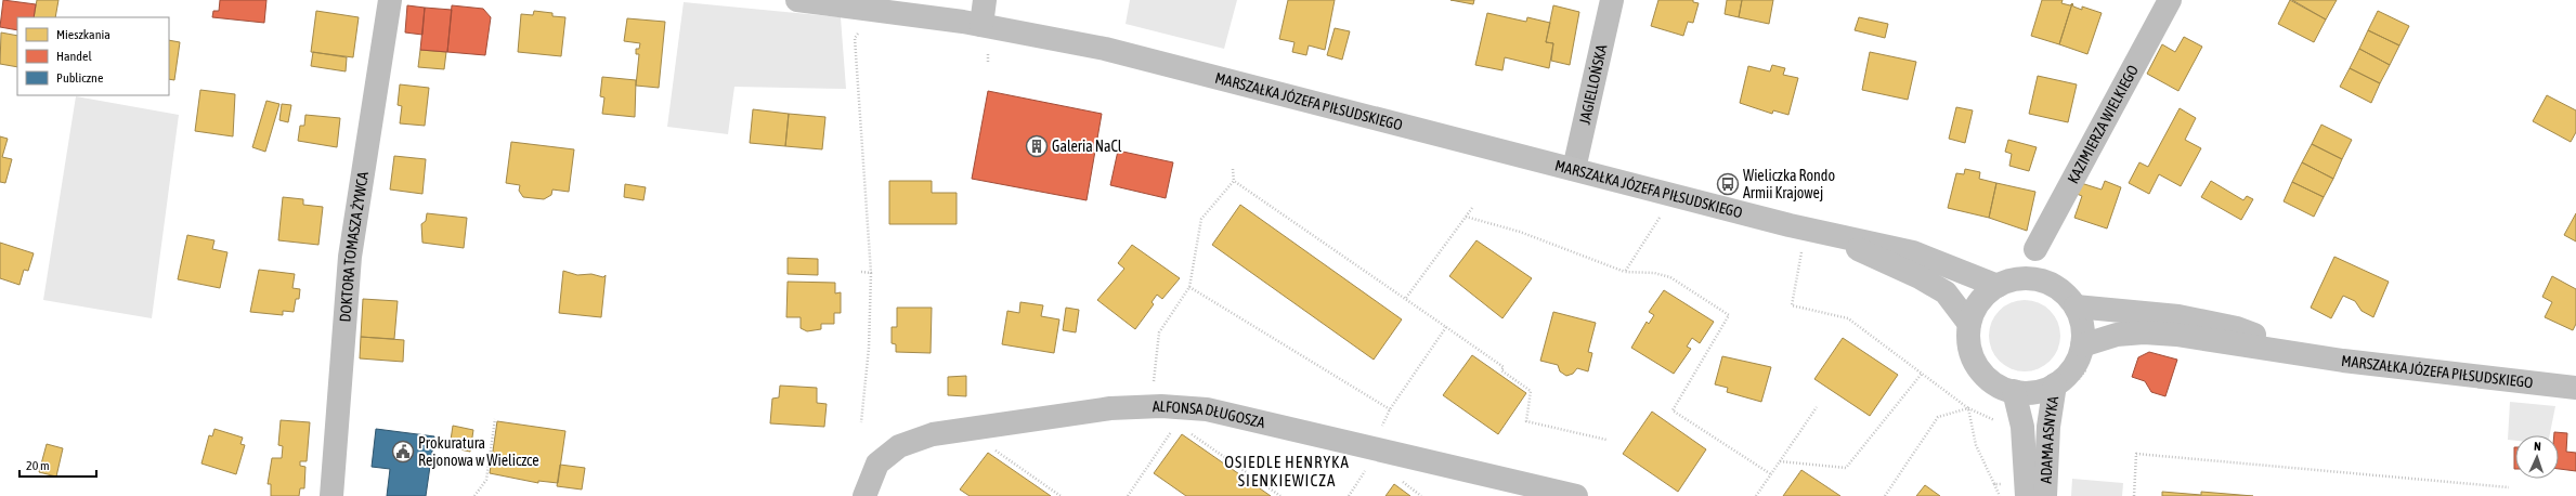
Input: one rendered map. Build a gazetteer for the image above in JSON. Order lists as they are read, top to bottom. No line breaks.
{"streets":{"main road":["MARSZAŁKA JÓZEFA PIŁSUDSKIEGO","ADAMA ASNYKA"],"street":["JAGIELLOŃSKA","KAZIMIERZA WIELKIEGO","DOKTORA TOMASZA ŻYWCA","ALFONSA DŁUGOSZA"]},"crossings":[["JAGIELLOŃSKA","MARSZAŁKA JÓZEFA PIŁSUDSKIEGO"],["MARSZAŁKA JÓZEFA PIŁSUDSKIEGO","ADAMA ASNYKA"]],"districts":["OSIEDLE HENRYKA SIENKIEWICZA"],"places":{"building":["Galeria NaCl"],"bus stop":["Wieliczka Rondo Armii Krajowej"],"public building":["Prokuratura Rejonowa w Wieliczce"]},"legend":["Mieszkania","Handel","Publiczne"],"scale_bar":"20 m","north":"top"}
